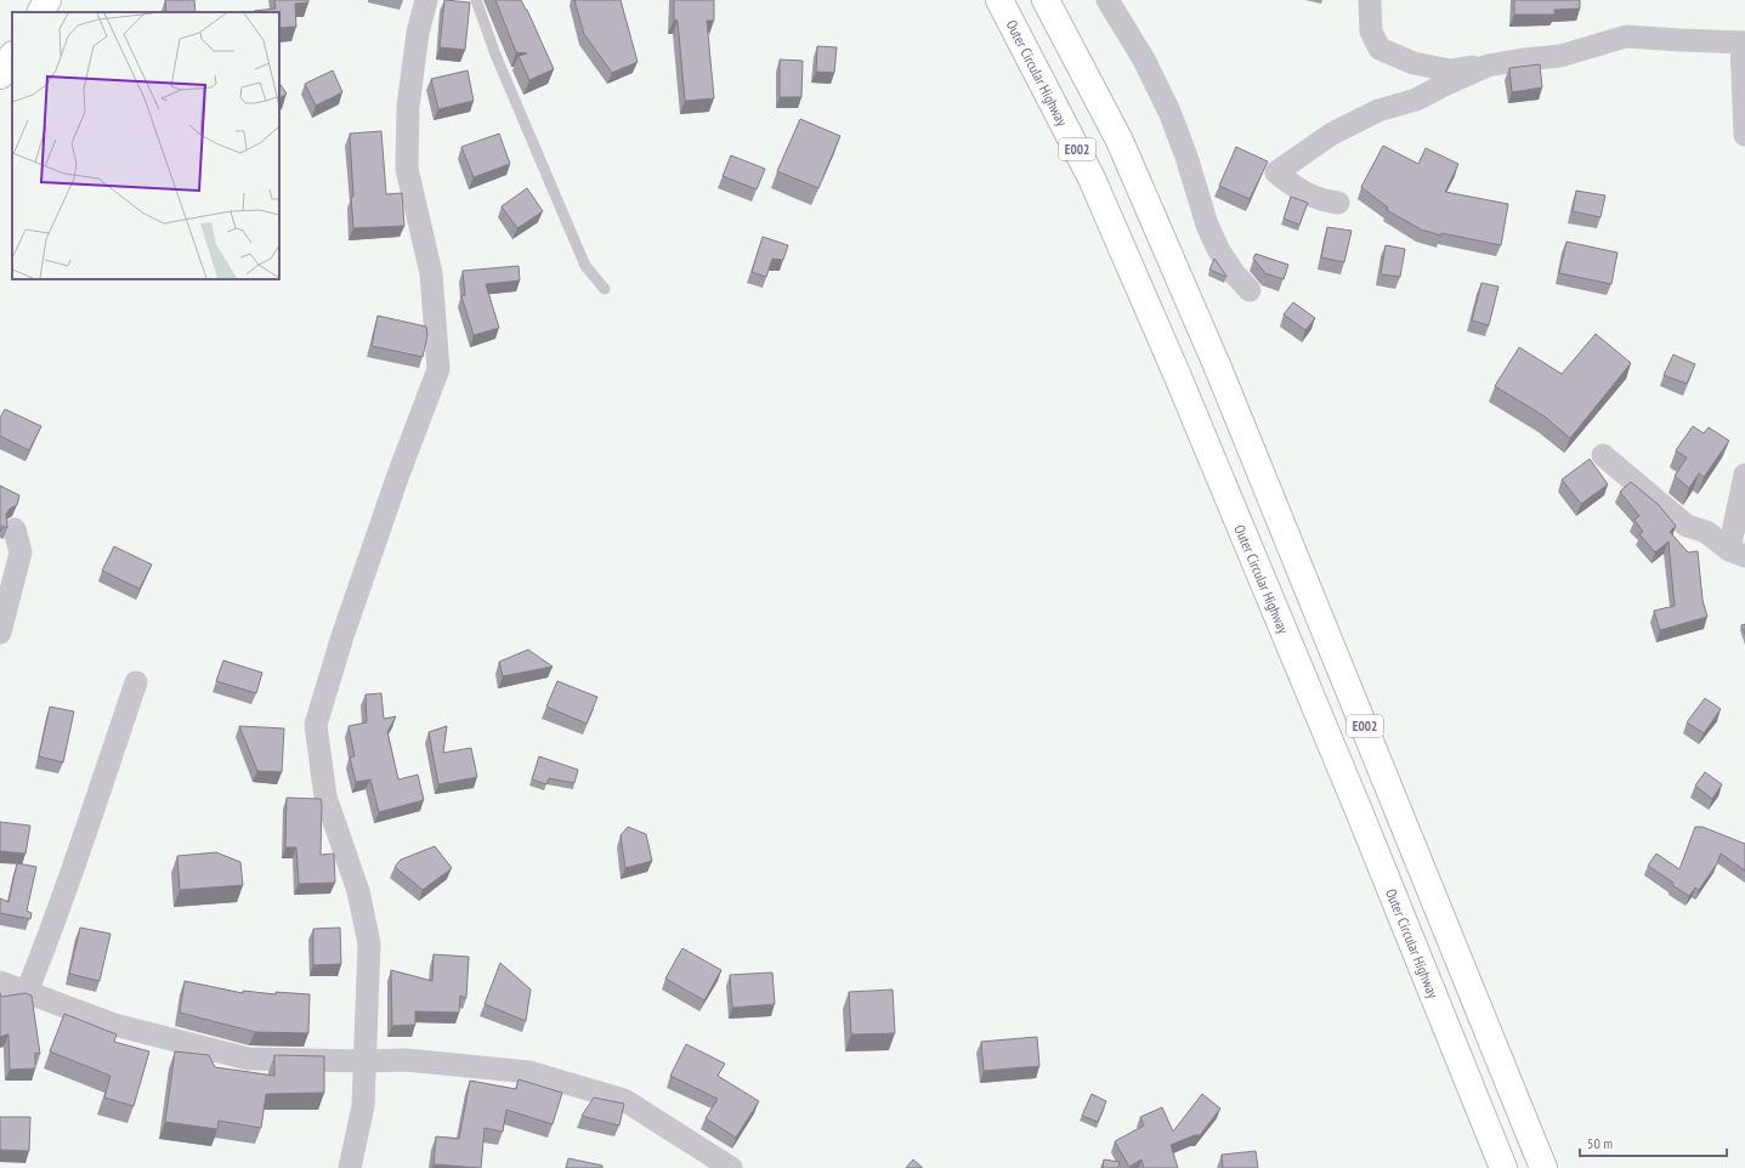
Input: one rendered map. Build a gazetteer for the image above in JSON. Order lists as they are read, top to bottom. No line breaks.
{"streets":{"main road":["Outer Circular Highway","E002"]},"scale_bar":"50 m"}
